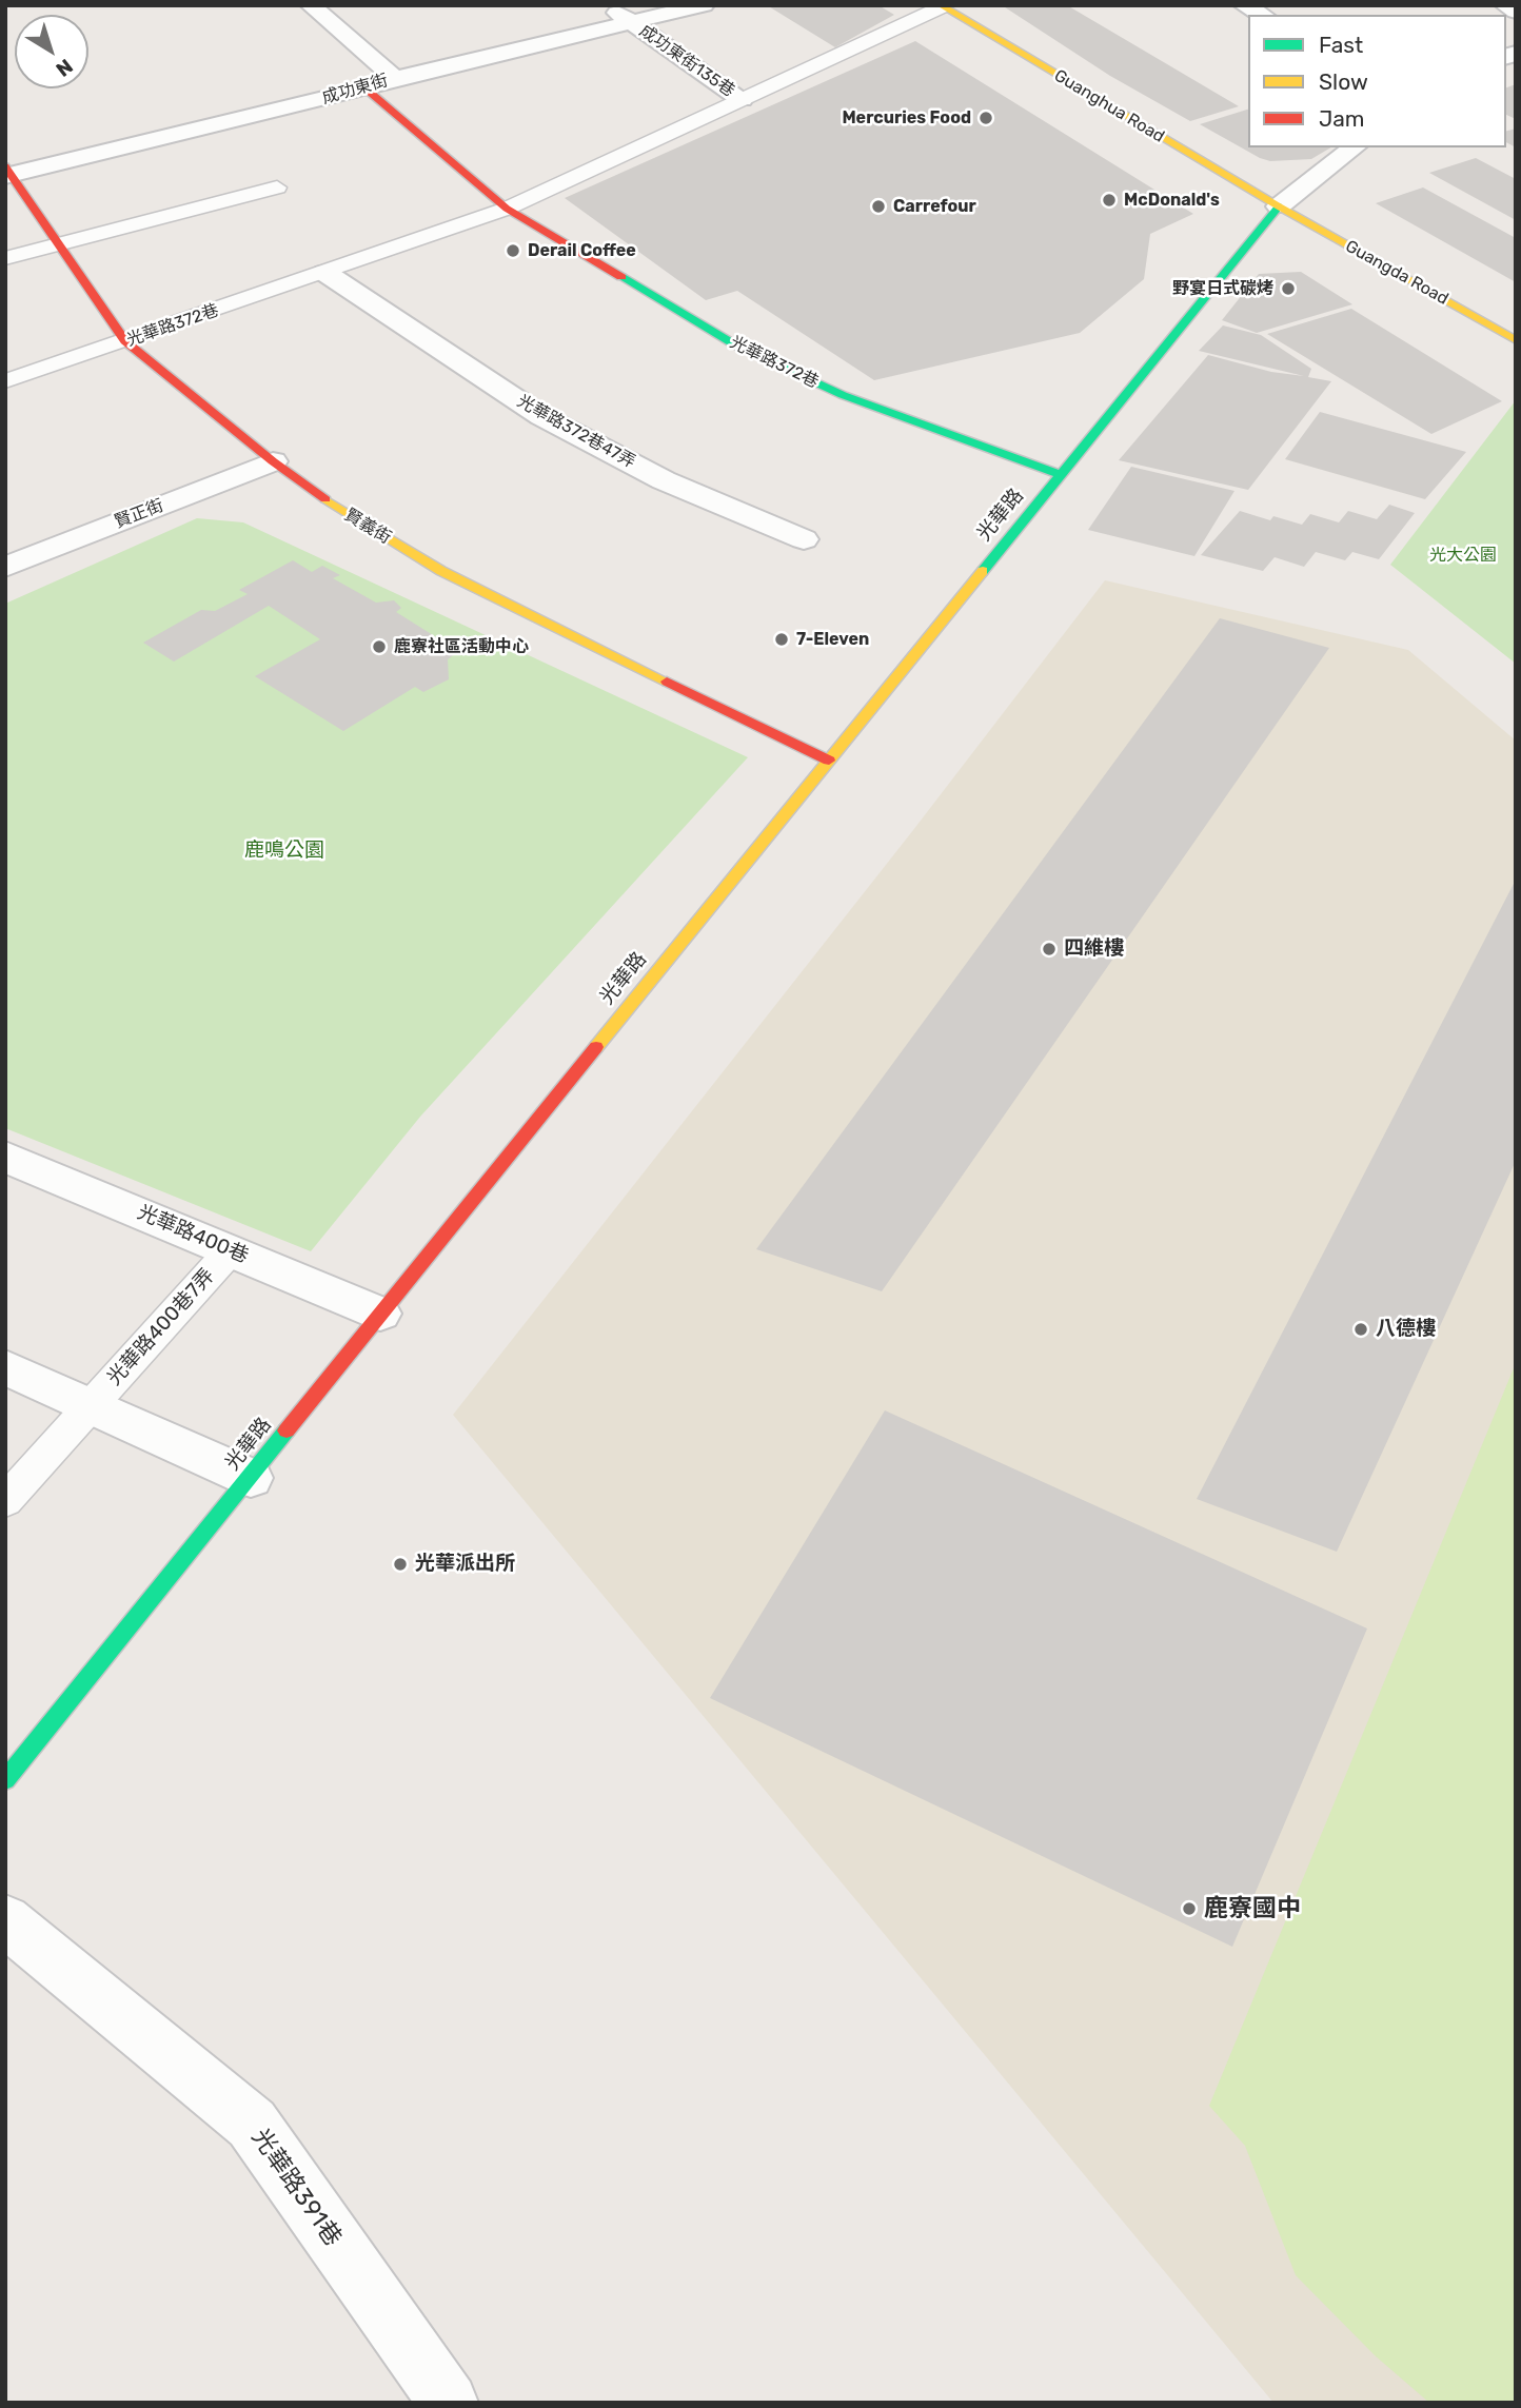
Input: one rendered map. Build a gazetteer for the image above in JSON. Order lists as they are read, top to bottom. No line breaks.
{"streets":{"street":["成功東街135巷","成功東街","Guanghua Road","Guangda Road","光華路372巷","光華路372巷47弄","賢正街","光華路","賢義街","光華路400巷","光華路400巷7弄","光華路391巷"]},"crossings":[["成功東街135巷","成功東街"],["成功東街135巷","光華路372巷"],["成功東街","光華路372巷"],["成功東街","賢義街"],["Guanghua Road","Guangda Road"],["Guanghua Road","光華路372巷"],["Guanghua Road","光華路"],["Guangda Road","光華路"],["光華路372巷","光華路372巷47弄"],["光華路372巷","光華路"],["光華路372巷","賢義街"],["賢正街","賢義街"],["光華路","賢義街"],["光華路","光華路400巷"],["光華路","光華路400巷7弄"],["光華路400巷","光華路400巷7弄"]],"parks":["光大公園","鹿鳴公園"],"places":["Mercuries Food","McDonald's","Carrefour","Derail Coffee","野宴日式碳烤","7-Eleven","鹿寮社區活動中心","四維樓","八德樓","光華派出所","鹿寮國中"],"legend":["Fast","Slow","Jam"],"north":"bottom right"}
